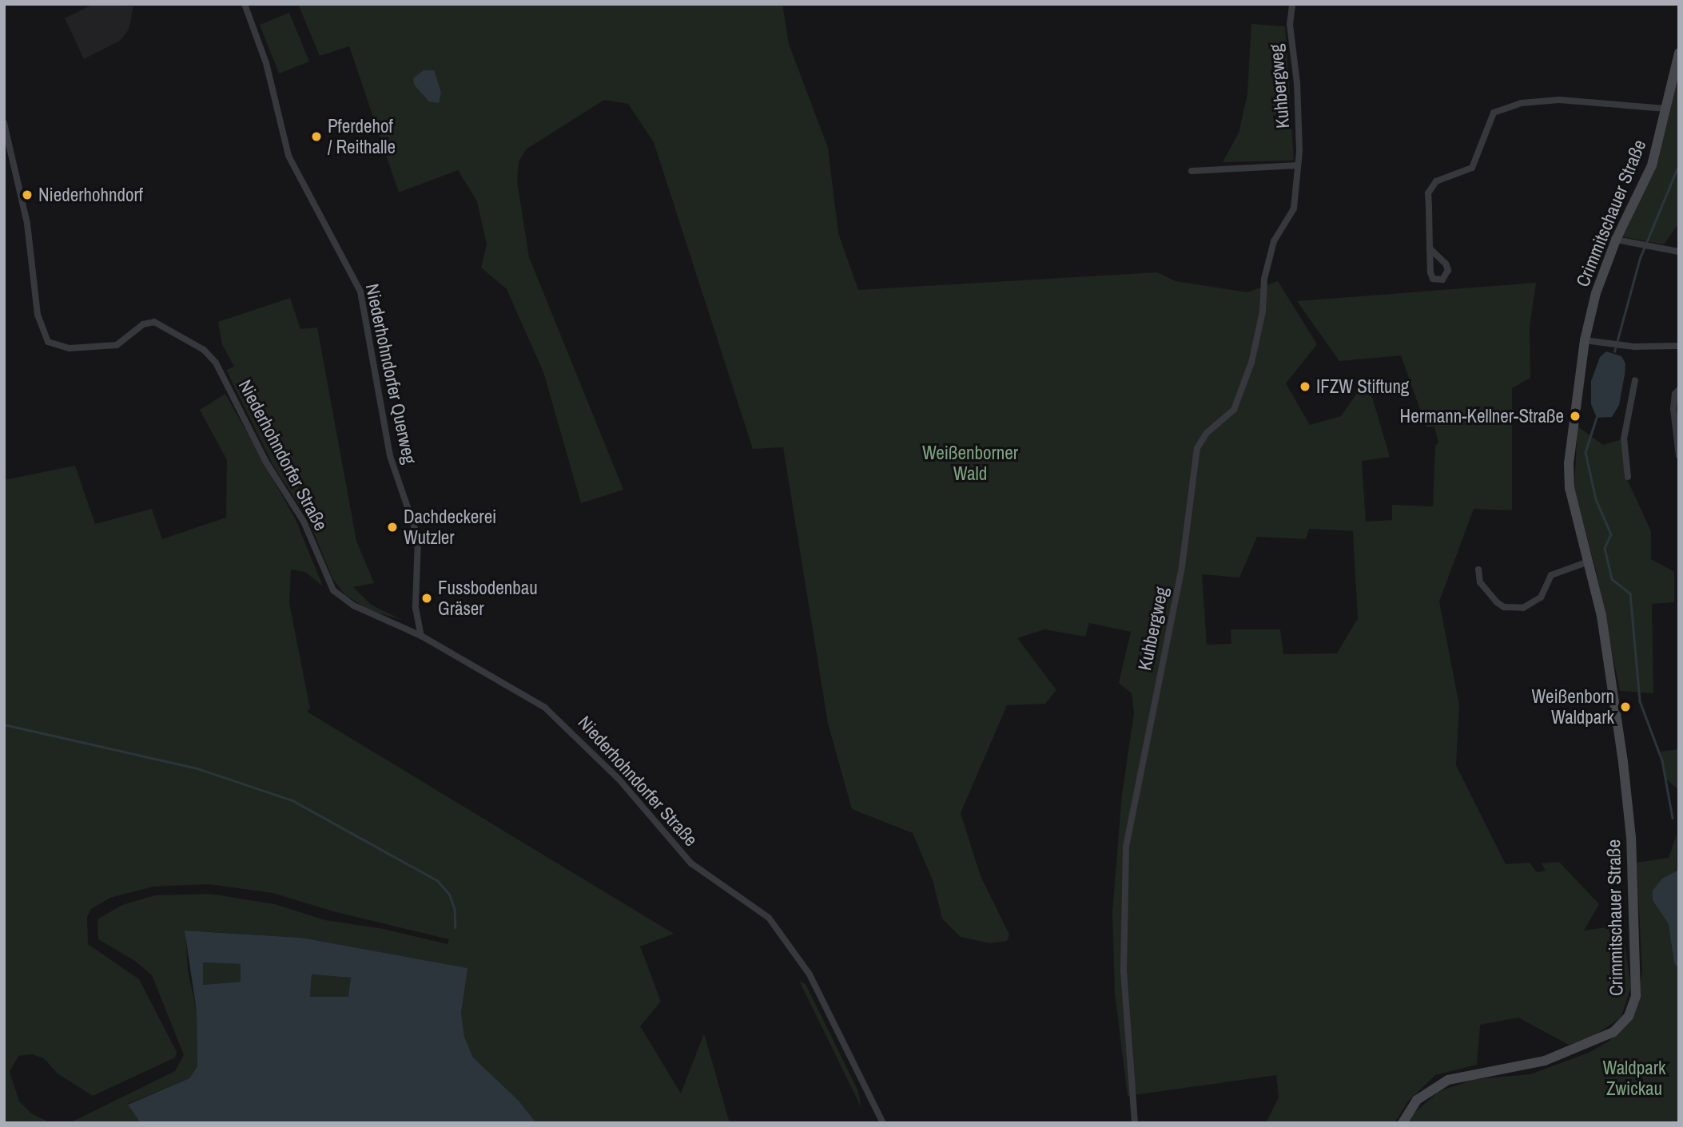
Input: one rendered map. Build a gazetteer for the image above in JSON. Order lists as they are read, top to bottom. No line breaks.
{"streets":{"main road":["Crimmitschauer Straße"],"street":["Kuhbergweg","Niederhohndorfer Querweg","Niederhohndorfer Straße"]},"crossings":[["Niederhohndorfer Querweg","Niederhohndorfer Straße"]],"parks":["Weißenborner Wald","Waldpark Zwickau"],"places":["Pferdehof / Reithalle","Niederhohndorf","IFZW Stiftung","Hermann-Kellner-Straße","Dachdeckerei Wutzler","Fussbodenbau Gräser","Weißenborn Waldpark"]}
